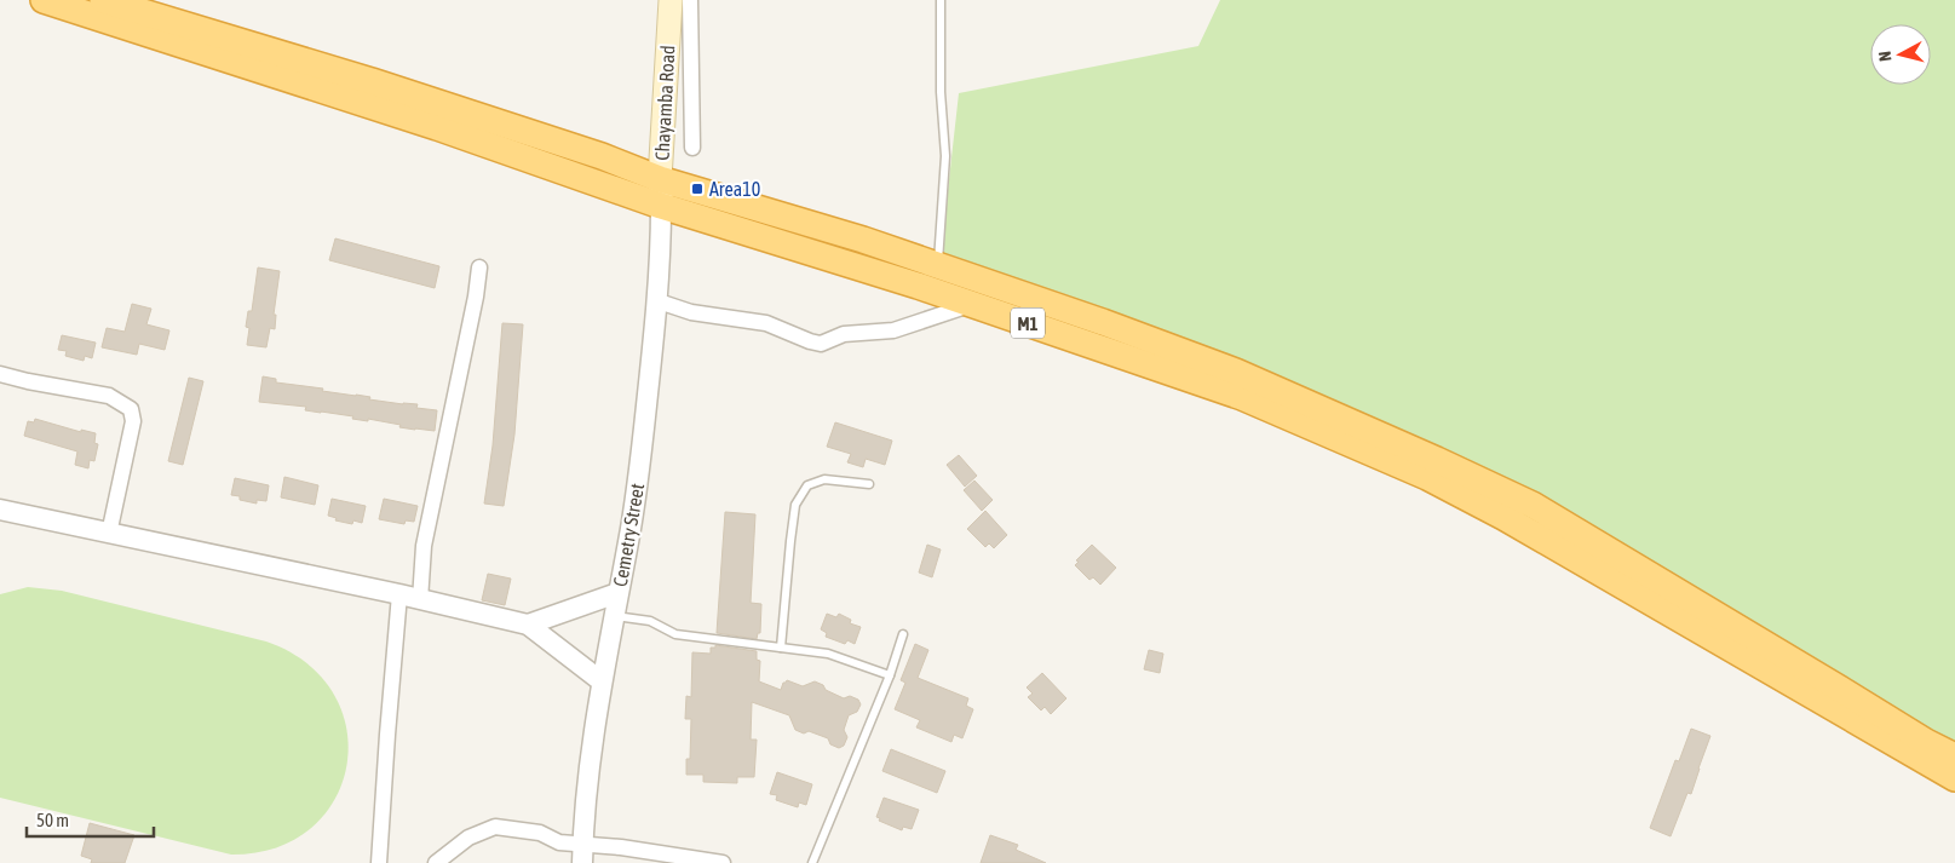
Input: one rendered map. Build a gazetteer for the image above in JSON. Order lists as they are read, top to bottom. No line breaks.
{"streets":{"highway":["M1"],"main road":["Chayamba Road"],"street":["Cemetry Street"]},"crossings":[["Chayamba Road","M1"],["Chayamba Road","Cemetry Street"],["M1","Cemetry Street"]],"places":{"transit":["Area10"]},"scale_bar":"50 m","north":"left"}
